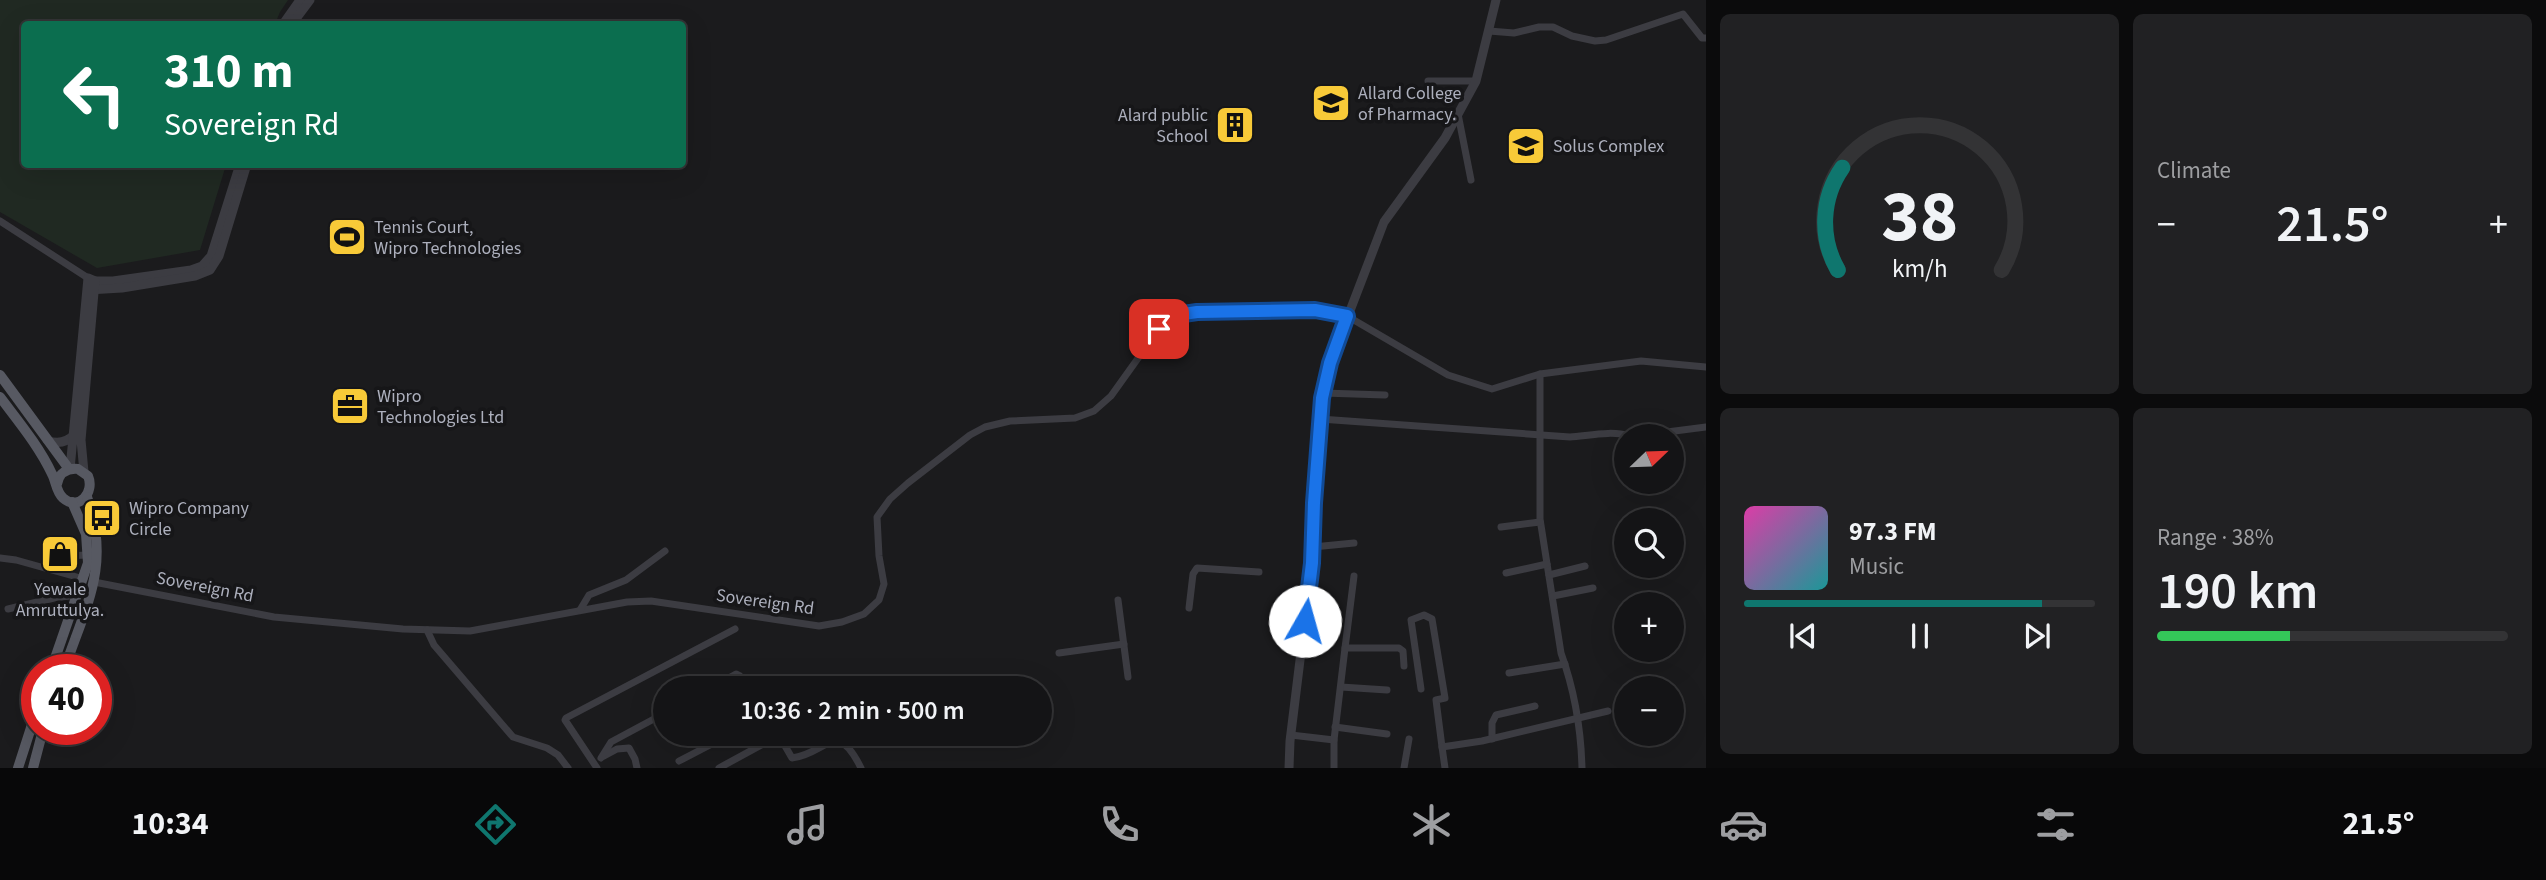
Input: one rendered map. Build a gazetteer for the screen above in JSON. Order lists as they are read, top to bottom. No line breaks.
{"streets":{"street":["Sovereign Rd"]},"places":{"school or university":["Allard College of Pharmacy.","Solus Complex"],"building":["Alard public School"],"sports":["Tennis Court, Wipro Technologies"],"office":["Wipro Technologies Ltd"],"bus stop":["Wipro Company Circle"],"shop":["Yewale Amruttulya."]},"north":"top right","page":{"tile":["Climate",["Range · 38%","190 km"]],"turn":["310 m","Sovereign Rd"],"heat":["−","21.5°","+"],"map_buttons":["+","−"],"song":["97.3 FM","Music"],"limit":"40","trip":"10:36 · 2 min · 500 m","tabs":["10:34","21.5°"],"gauge":["38","km/h"]}}
